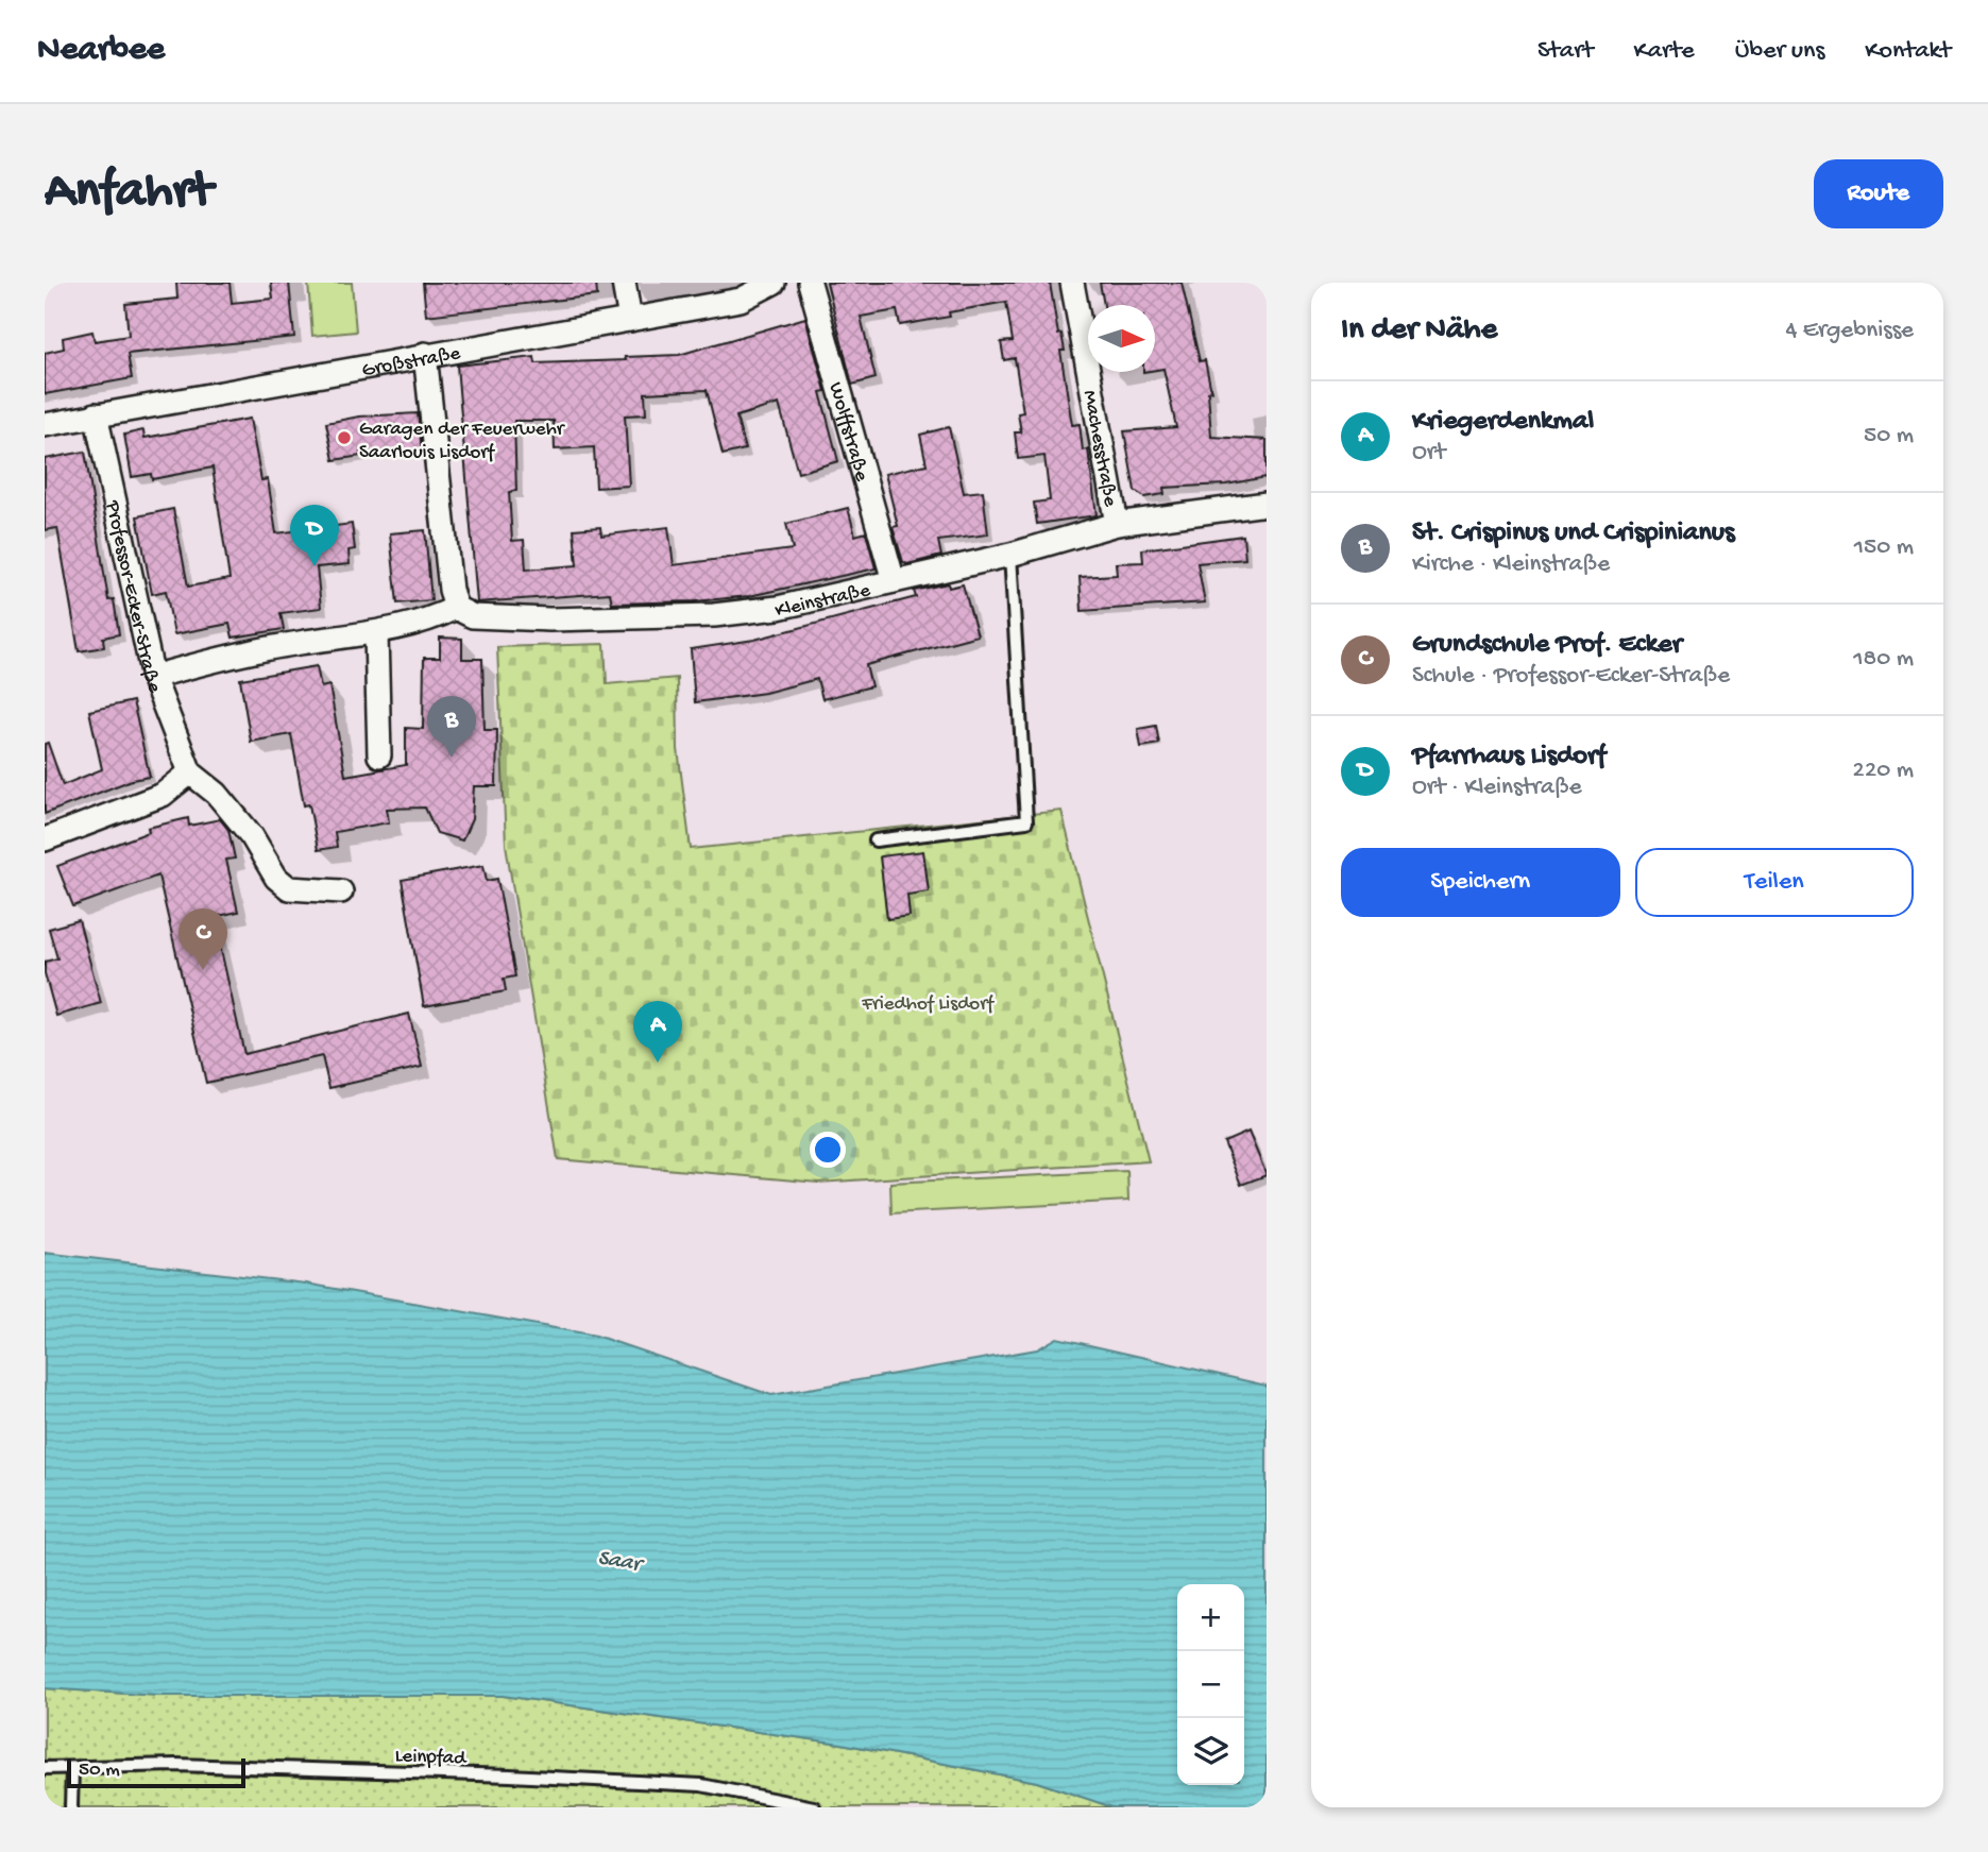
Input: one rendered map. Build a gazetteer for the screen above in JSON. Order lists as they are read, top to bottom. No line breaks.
{"streets":{"street":["Großstraße","Wolffstraße","Machesstraße","Professor-Ecker-Straße","Kleinstraße"],"lane":["Leinpfad"]},"crossings":[["Großstraße","Professor-Ecker-Straße"],["Wolffstraße","Kleinstraße"],["Machesstraße","Kleinstraße"]],"water":["Saar"],"parks":["Friedhof Lisdorf"],"places":["Garagen der Feuerwehr Saarlouis Lisdorf"],"scale_bar":"50 m","north":"right","page":{"header":"Nearbee","nav":["Start","Karte","Über uns","Kontakt"],"buttons":["Route",["Speichern","Teilen"]],"title":"Anfahrt","heading":["In der Nähe","4 Ergebnisse"],"list":[{"mark":"A","name":"Kriegerdenkmal","note":"Ort","value":"50 m"},{"mark":"B","name":"St. Crispinus und Crispinianus","note":"Kirche · Kleinstraße","value":"150 m"},{"mark":"C","name":"Grundschule Prof. Ecker","note":"Schule · Professor-Ecker-Straße","value":"180 m"},{"mark":"D","name":"Pfarrhaus Lisdorf","note":"Ort · Kleinstraße","value":"220 m"}],"pins":["D","B","C","A"],"map_buttons":["+","−"],"scale":"50 m"}}
